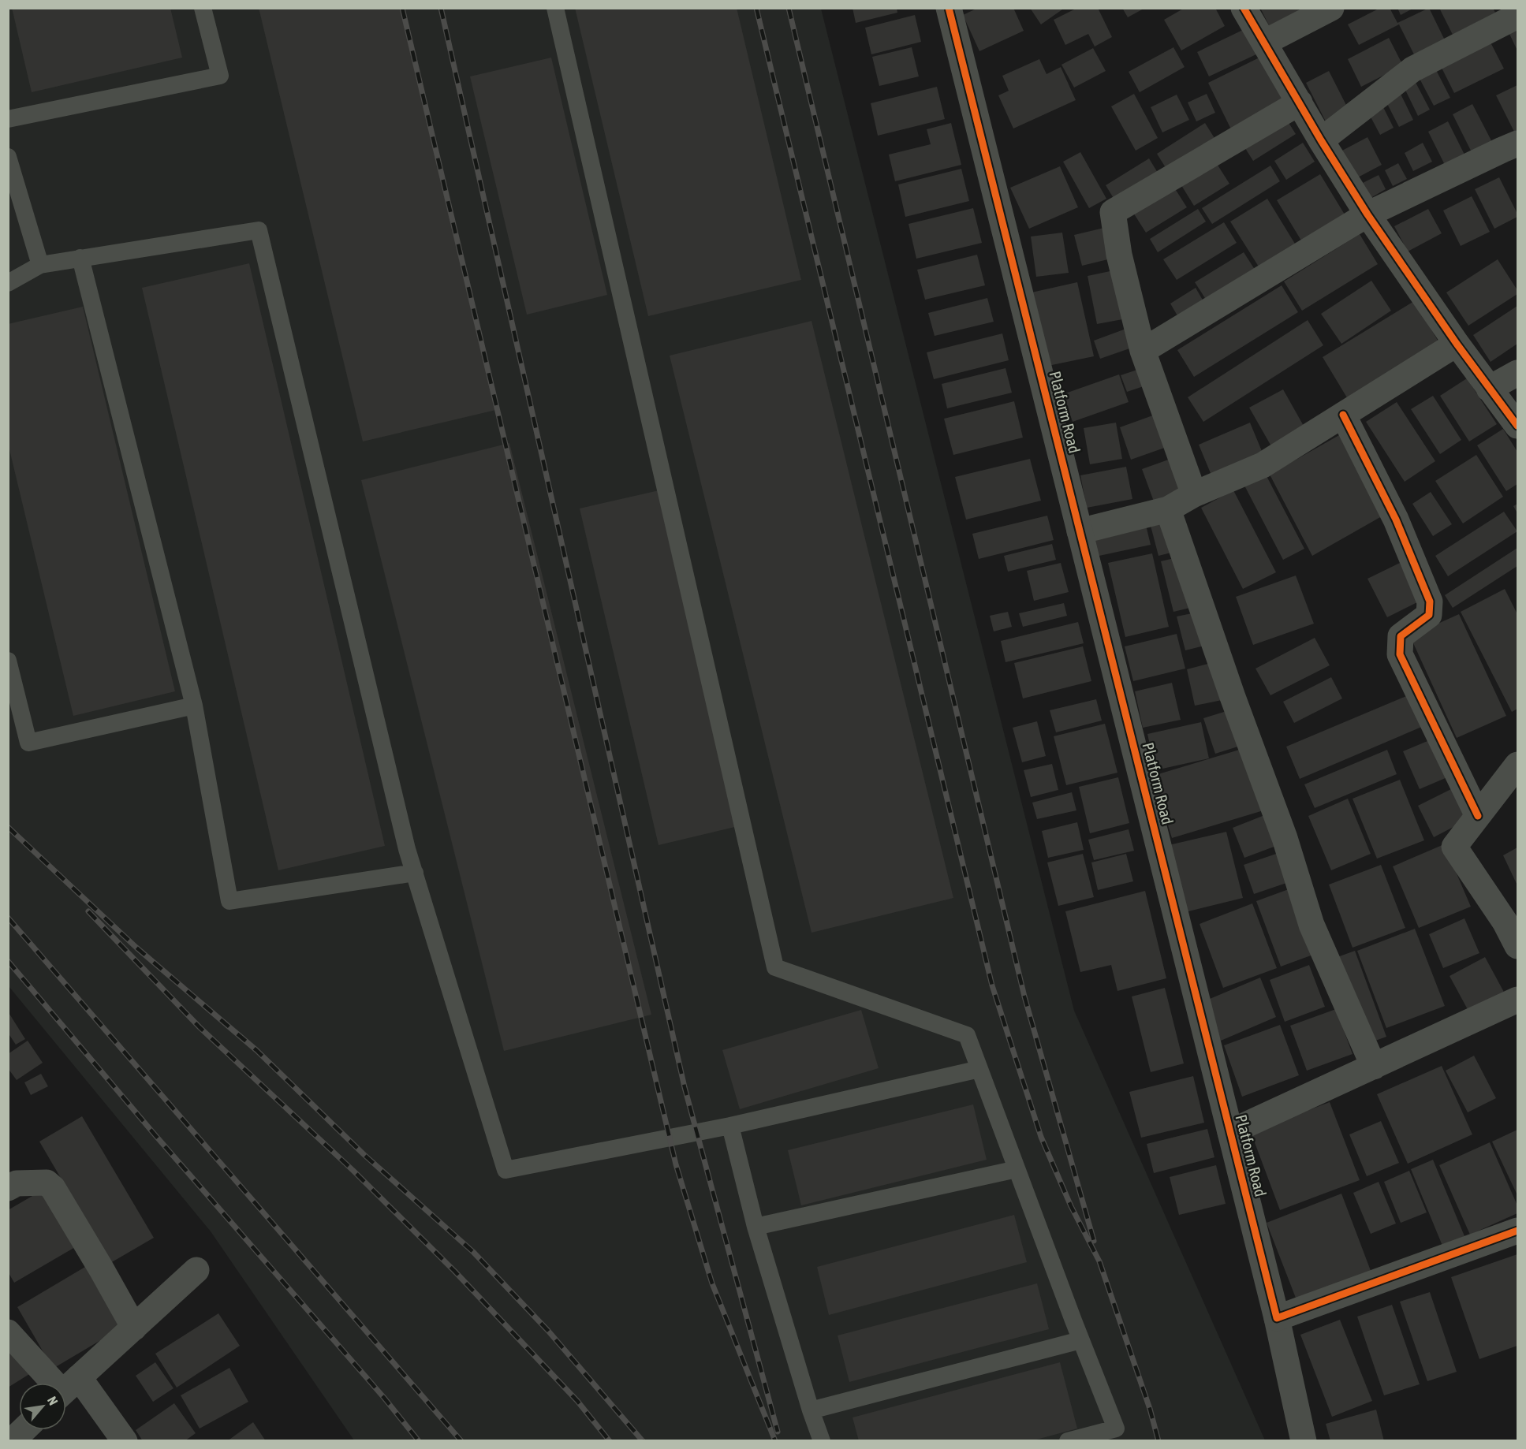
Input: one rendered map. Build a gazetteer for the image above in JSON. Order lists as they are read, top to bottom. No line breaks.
{"streets":{"street":["Platform Road"]},"north":"top right"}
